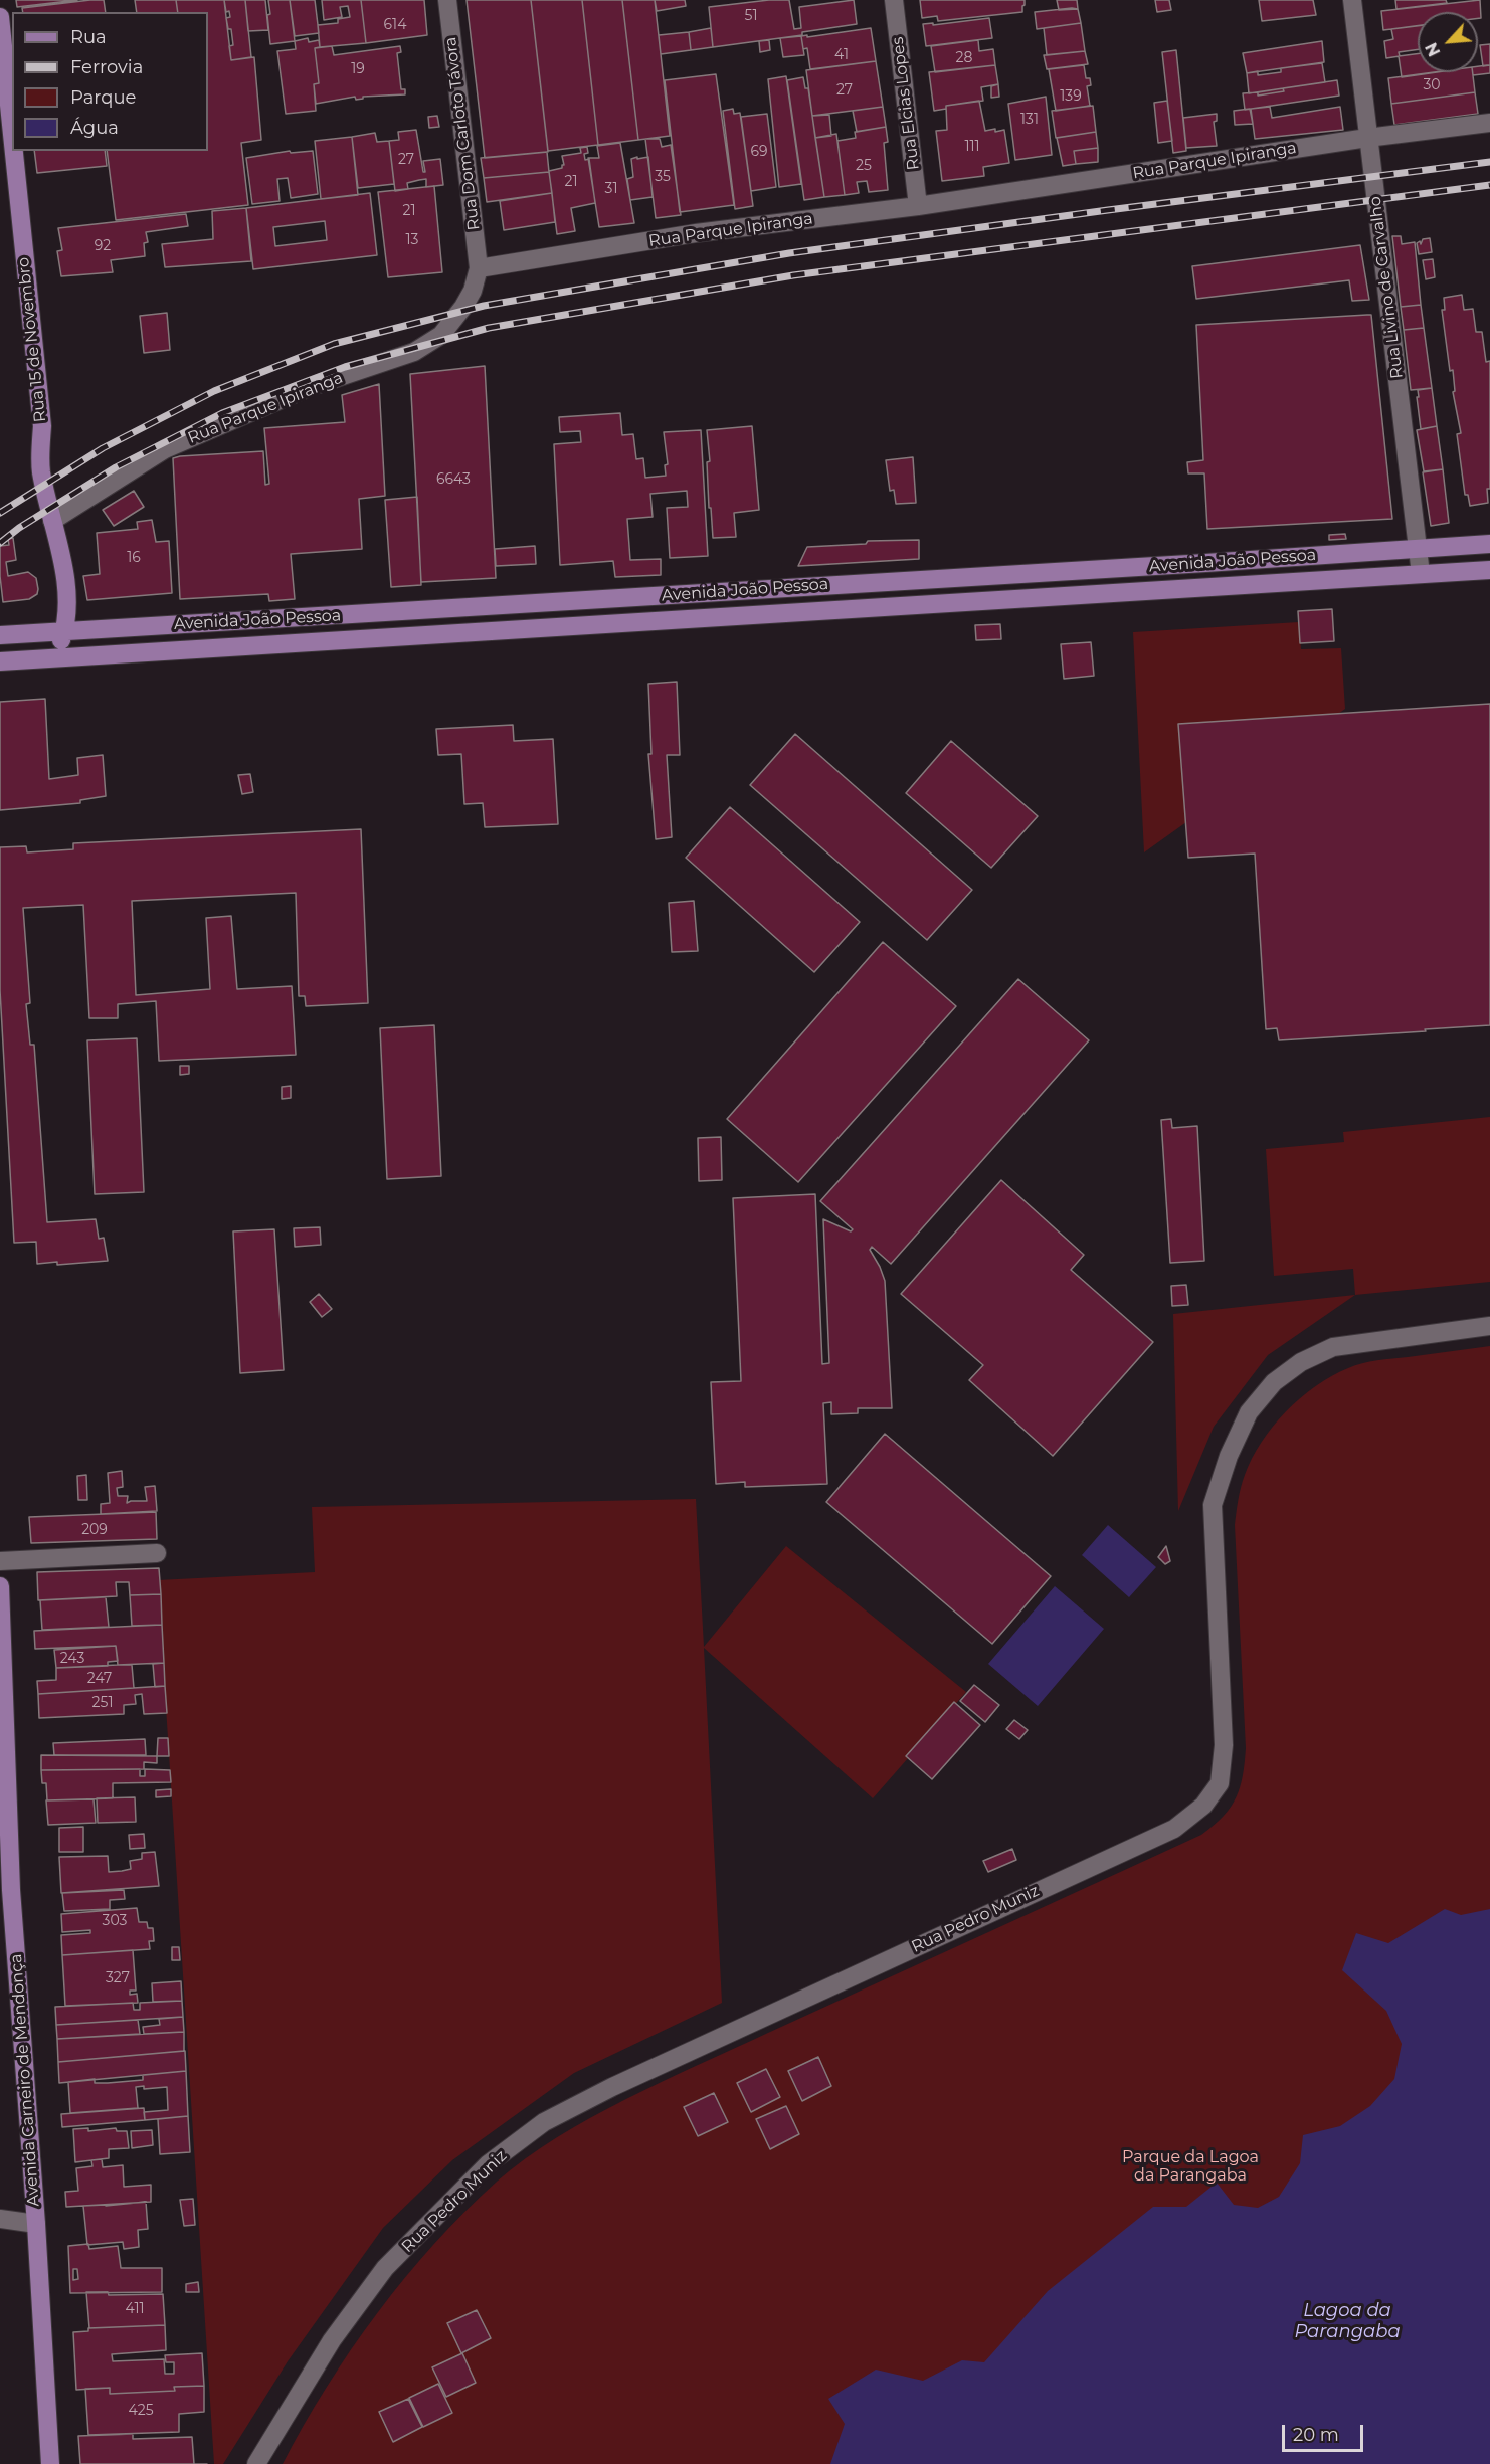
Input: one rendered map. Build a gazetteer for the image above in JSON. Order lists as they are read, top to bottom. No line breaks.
{"streets":{"main road":["Rua 15 de Novembro","Avenida João Pessoa","Avenida Carneiro de Mendonça"],"street":["Rua Elcias Lopes","Rua Dom Carloto Távora","Rua Parque Ipiranga","Rua Livino de Carvalho","Rua Pedro Muniz"]},"crossings":[["Rua Elcias Lopes","Rua Parque Ipiranga"],["Rua Dom Carloto Távora","Rua Parque Ipiranga"],["Rua Parque Ipiranga","Rua Livino de Carvalho"],["Rua Parque Ipiranga","Rua 15 de Novembro"],["Rua Livino de Carvalho","Avenida João Pessoa"],["Rua 15 de Novembro","Avenida João Pessoa"]],"water":["Lagoa da Parangaba"],"parks":["Parque da Lagoa da Parangaba"],"house_numbers":["51","614","41","28","19","30","27","139","131","111","69","27","25","35","21","31","21","13","92","6643","16","209","243","247","251","303","327","411","425"],"legend":["Rua","Ferrovia","Parque","Água"],"scale_bar":"20 m","north":"bottom left"}
